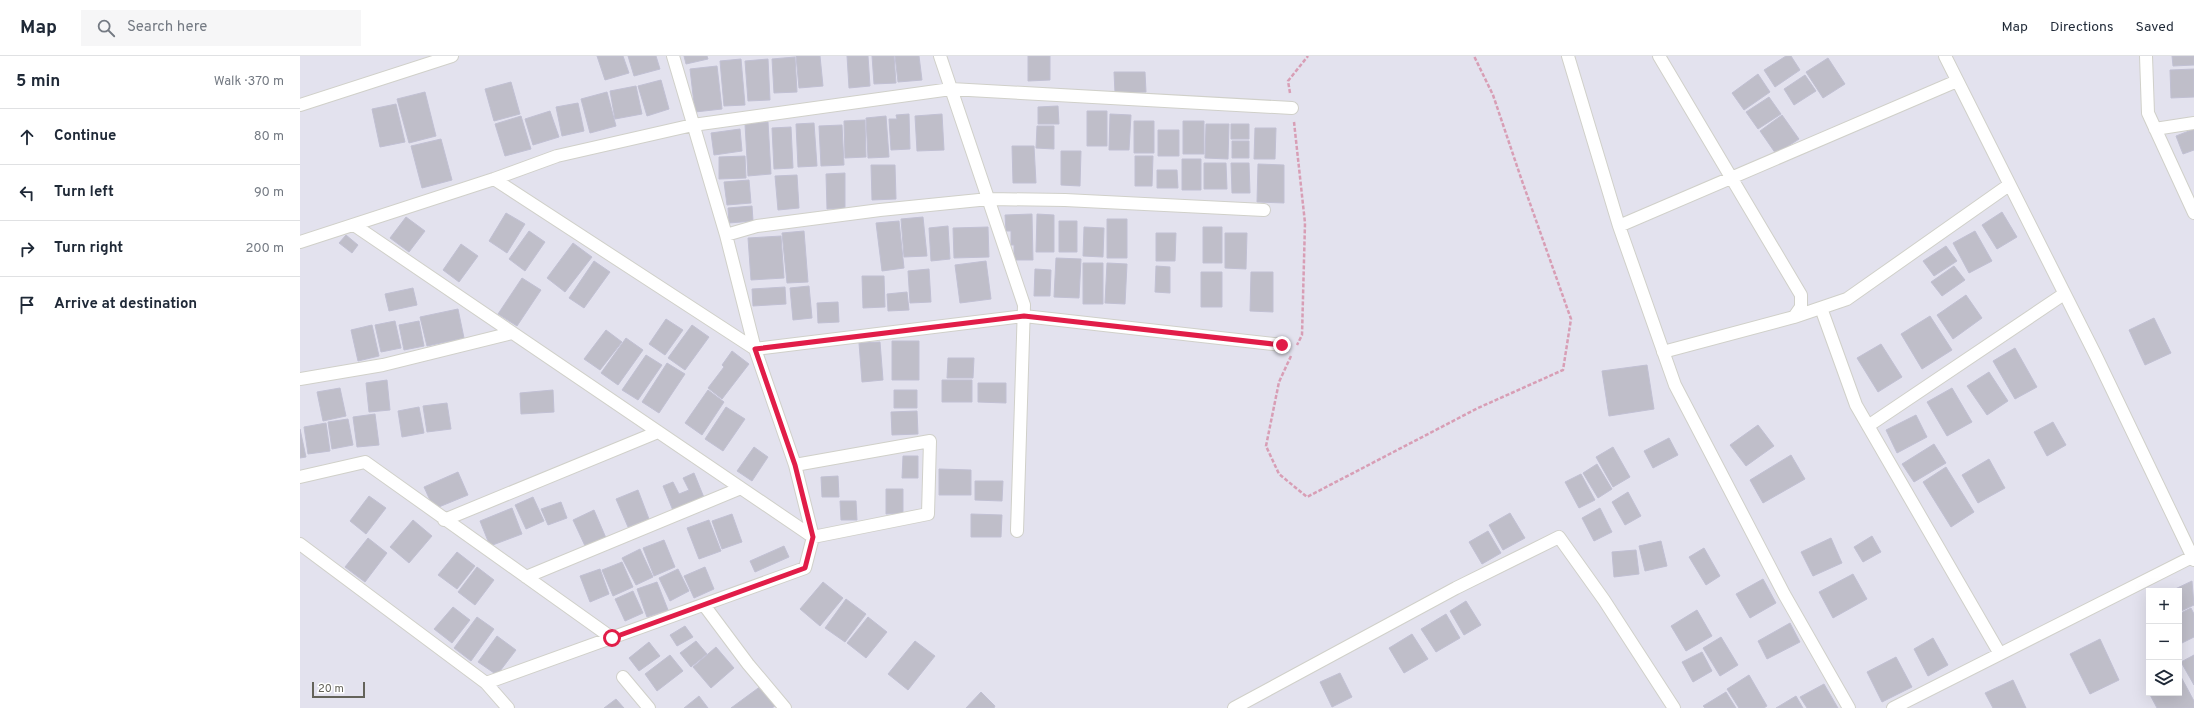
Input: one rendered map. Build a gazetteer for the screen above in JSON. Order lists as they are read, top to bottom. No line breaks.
{"scale_bar":"20 m","page":{"header":"Map","search":"Search here","nav":["Map","Directions","Saved"],"heading":["5 min","Walk · 370 m"],"list":[["Continue","80 m"],["Turn left","90 m"],["Turn right","200 m"],"Arrive at destination"],"map_buttons":["+","−"],"scale":"20 m"}}
